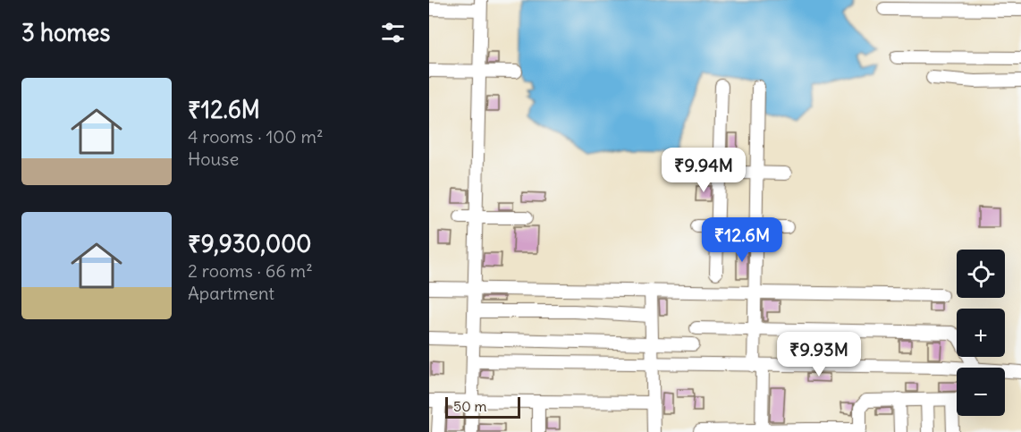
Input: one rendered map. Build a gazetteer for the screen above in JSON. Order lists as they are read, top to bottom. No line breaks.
{"scale_bar":"50 m","page":{"heading":"3 homes","list":[{"name":"₹12.6M","note":"4 rooms · 100 m² · House"},{"name":"₹9,930,000","note":"2 rooms · 66 m² · Apartment"}],"price":["₹9.94M","₹12.6M","₹9.93M"],"map_buttons":["+","−"],"scale":"50 m"}}
